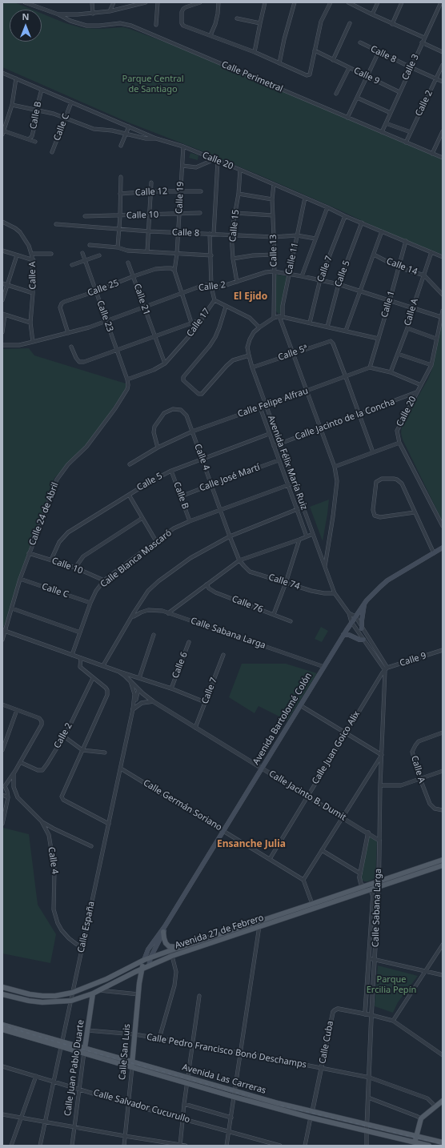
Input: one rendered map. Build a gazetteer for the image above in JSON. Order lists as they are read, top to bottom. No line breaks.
{"streets":{"main road":["Avenida Bartolomé Colón","Avenida 27 de Febrero","Calle San Luis","Calle Juan Pablo Duarte","Avenida Las Carreras"],"street":["Calle 8","Calle 3","Calle 9","Calle Perimetral","Calle 2","Calle B","Calle C","Calle 20","Calle 12","Calle 19","Calle 10","Calle 15","Calle 13","Calle 11","Calle 14","Calle 7","Calle 5","Calle A","Calle 25","Calle 21","Calle 1","Calle 23","Calle 17","Calle 5ª","Calle Felipe Alfrau","Calle Jacinto de la Concha","Calle 4","Avenida Félix María Ruiz","Calle José Martí","Calle 24 de Abril","Calle Blanca Mascaró","Calle 74","Calle 76","Calle Sabana Larga","Calle 6","Calle Juan Goico Alix","Calle Jacinto B. Dumit","Calle Germán Soriano","Calle España","Calle Cuba","Calle Pedro Francisco Bonó Deschamps","Calle Salvador Cucurullo"]},"crossings":[["Calle 8","Calle 3"],["Calle 8","Calle 2"],["Calle 8","Calle 19"],["Calle 8","Calle 15"],["Calle 8","Calle 13"],["Calle 8","Calle 11"],["Calle 8","Calle 17"],["Calle 3","Calle 9"],["Calle 3","Calle Perimetral"],["Calle 9","Calle Sabana Larga"],["Calle 9","Calle Juan Goico Alix"],["Calle Perimetral","Calle 2"],["Calle 2","Calle 20"],["Calle 2","Calle 19"],["Calle 2","Calle 15"],["Calle 2","Calle 13"],["Calle 2","Calle 11"],["Calle 2","Calle 7"],["Calle 2","Calle 5"],["Calle 2","Calle A"],["Calle 2","Calle 25"],["Calle 2","Calle 21"],["Calle 2","Calle 1"],["Calle 2","Calle 23"],["Calle 2","Calle 17"],["Calle B","Calle 20"],["Calle B","Calle 5"],["Calle B","Calle José Martí"],["Calle B","Calle Blanca Mascaró"],["Calle C","Calle 20"],["Calle C","Calle 24 de Abril"],["Calle C","Calle Blanca Mascaró"],["Calle 20","Calle 19"],["Calle 20","Calle 15"],["Calle 20","Calle 13"],["Calle 20","Calle 11"],["Calle 20","Calle 7"],["Calle 20","Calle 5"],["Calle 20","Calle A"],["Calle 20","Calle 1"],["Calle 20","Calle 17"],["Calle 20","Calle Jacinto de la Concha"],["Calle 12","Calle 19"],["Calle 19","Calle 10"],["Calle 19","Calle 25"],["Calle 10","Calle 5"],["Calle 10","Calle 24 de Abril"],["Calle 10","Calle Blanca Mascaró"],["Calle 13","Avenida Félix María Ruiz"],["Calle 11","Avenida Félix María Ruiz"],["Calle 14","Calle A"],["Calle 14","Calle 1"],["Calle 7","Calle Jacinto B. Dumit"],["Calle 5","Calle 4"],["Calle 25","Calle 21"],["Calle 25","Calle 23"],["Calle 21","Calle 17"],["Calle 1","Calle Felipe Alfrau"],["Calle 23","Calle 17"],["Calle 23","Calle 24 de Abril"],["Calle 17","Calle 24 de Abril"],["Calle 5ª","Calle Felipe Alfrau"],["Calle 5ª","Avenida Félix María Ruiz"],["Calle Felipe Alfrau","Calle 4"],["Calle Felipe Alfrau","Avenida Félix María Ruiz"],["Calle Jacinto de la Concha","Avenida Félix María Ruiz"],["Calle 4","Calle José Martí"],["Calle 4","Calle Blanca Mascaró"],["Calle 4","Calle 74"],["Calle 4","Calle España"],["Avenida Félix María Ruiz","Calle Blanca Mascaró"],["Avenida Félix María Ruiz","Calle 74"],["Avenida Félix María Ruiz","Avenida Bartolomé Colón"],["Calle 24 de Abril","Calle Jacinto B. Dumit"],["Calle Blanca Mascaró","Calle Jacinto B. Dumit"],["Calle Sabana Larga","Avenida Bartolomé Colón"],["Calle Sabana Larga","Calle Juan Goico Alix"],["Calle Sabana Larga","Calle Jacinto B. Dumit"],["Calle Sabana Larga","Avenida 27 de Febrero"],["Calle Sabana Larga","Calle Cuba"],["Calle Sabana Larga","Calle Pedro Francisco Bonó Deschamps"],["Calle Sabana Larga","Avenida Las Carreras"],["Avenida Bartolomé Colón","Calle Jacinto B. Dumit"],["Avenida Bartolomé Colón","Calle Germán Soriano"],["Avenida Bartolomé Colón","Avenida 27 de Febrero"],["Avenida Bartolomé Colón","Calle San Luis"],["Calle Juan Goico Alix","Calle Jacinto B. Dumit"],["Calle Juan Goico Alix","Calle Germán Soriano"],["Calle Jacinto B. Dumit","Calle España"],["Calle Germán Soriano","Calle España"],["Calle España","Avenida 27 de Febrero"],["Calle España","Avenida Las Carreras"],["Calle España","Calle Salvador Cucurullo"],["Avenida 27 de Febrero","Calle San Luis"],["Avenida 27 de Febrero","Calle Juan Pablo Duarte"],["Calle Cuba","Calle Pedro Francisco Bonó Deschamps"],["Calle Cuba","Avenida Las Carreras"],["Calle Pedro Francisco Bonó Deschamps","Calle San Luis"],["Calle Pedro Francisco Bonó Deschamps","Calle Juan Pablo Duarte"],["Calle San Luis","Avenida Las Carreras"],["Calle San Luis","Calle Salvador Cucurullo"],["Calle Juan Pablo Duarte","Avenida Las Carreras"],["Calle Juan Pablo Duarte","Calle Salvador Cucurullo"]],"districts":["El Ejido","Ensanche Julia"],"parks":["Parque Central de Santiago","Parque Ercilia Pepín"],"north":"top"}
